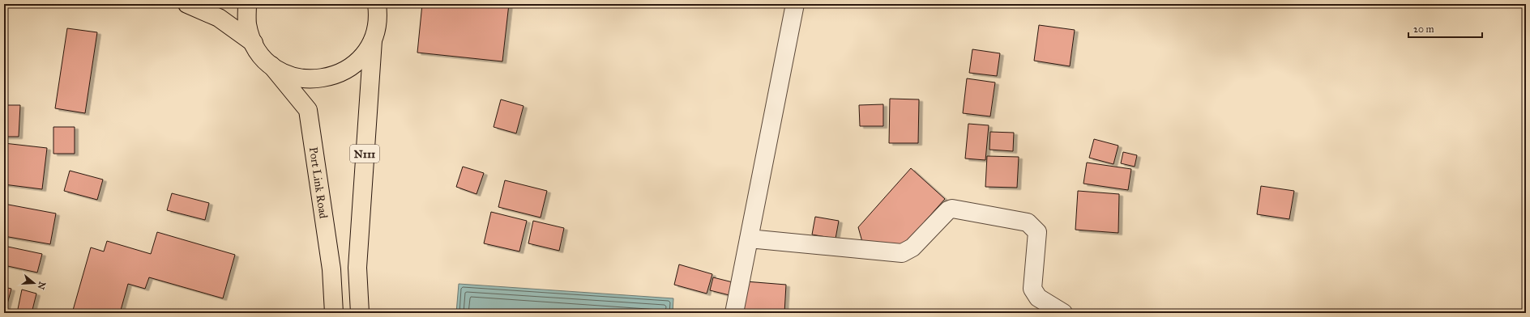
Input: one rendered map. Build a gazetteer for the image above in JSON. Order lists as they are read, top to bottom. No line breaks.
{"streets":{"highway":["N111","Port Link Road"]},"crossings":[["N111","Port Link Road"]],"scale_bar":"20 m","north":"right"}
